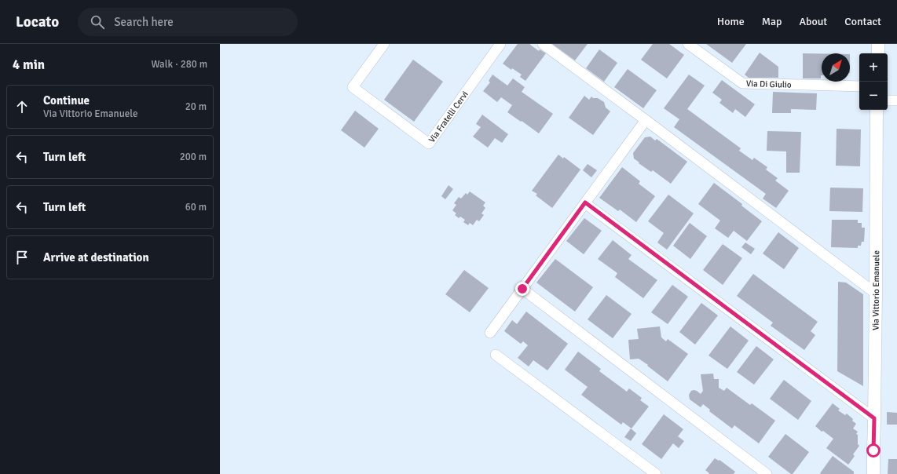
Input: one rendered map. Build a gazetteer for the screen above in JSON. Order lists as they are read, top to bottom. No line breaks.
{"streets":{"street":["Via Di Giulio","Via Fratelli Cervi","Via Vittorio Emanuele"]},"north":"top right","page":{"header":"Locato","search":"Search here","nav":["Home","Map","About","Contact"],"heading":["4 min","Walk · 280 m"],"map_buttons":["+","−"],"list":[["Continue","Via Vittorio Emanuele","20 m"],["Turn left","200 m"],["Turn left","60 m"],"Arrive at destination"]}}
